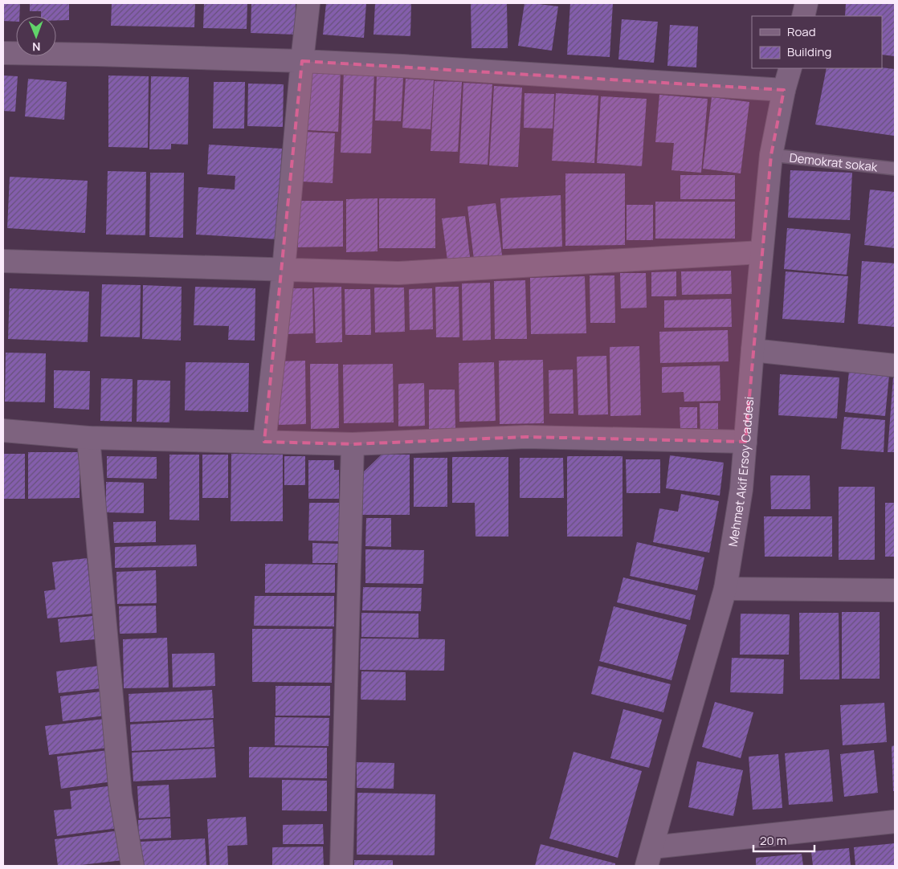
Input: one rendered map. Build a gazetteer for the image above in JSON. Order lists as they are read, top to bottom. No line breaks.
{"streets":{"street":["Mehmet Akif Ersoy Caddesi"],"lane":["Demokrat sokak"]},"crossings":[["Demokrat sokak","Mehmet Akif Ersoy Caddesi"]],"legend":["Road","Building"],"scale_bar":"20 m","north":"bottom"}
